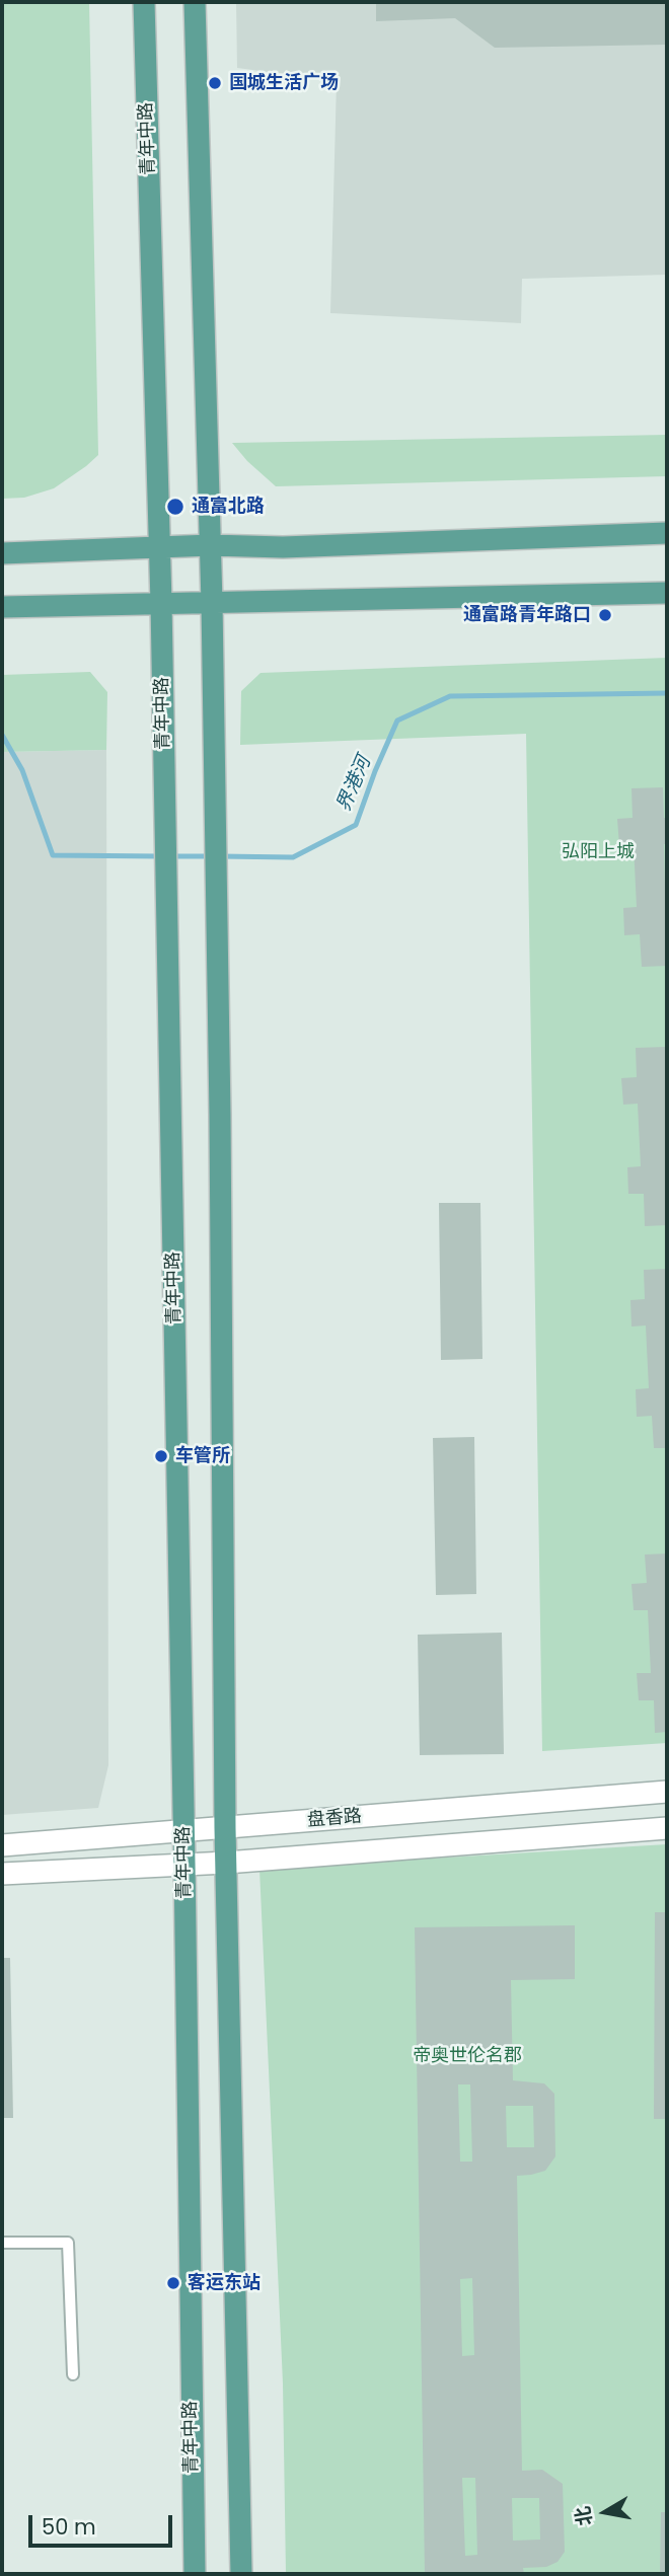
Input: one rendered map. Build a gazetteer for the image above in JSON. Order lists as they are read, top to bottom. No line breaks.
{"streets":{"main road":["青年中路"],"street":["盘香路"]},"crossings":[["青年中路","盘香路"]],"water":["界港河"],"parks":["弘阳上城","帝奥世伦名郡"],"places":["国城生活广场","通富北路","通富路青年路口","车管所","客运东站"],"scale_bar":"50 m","north":"left"}
